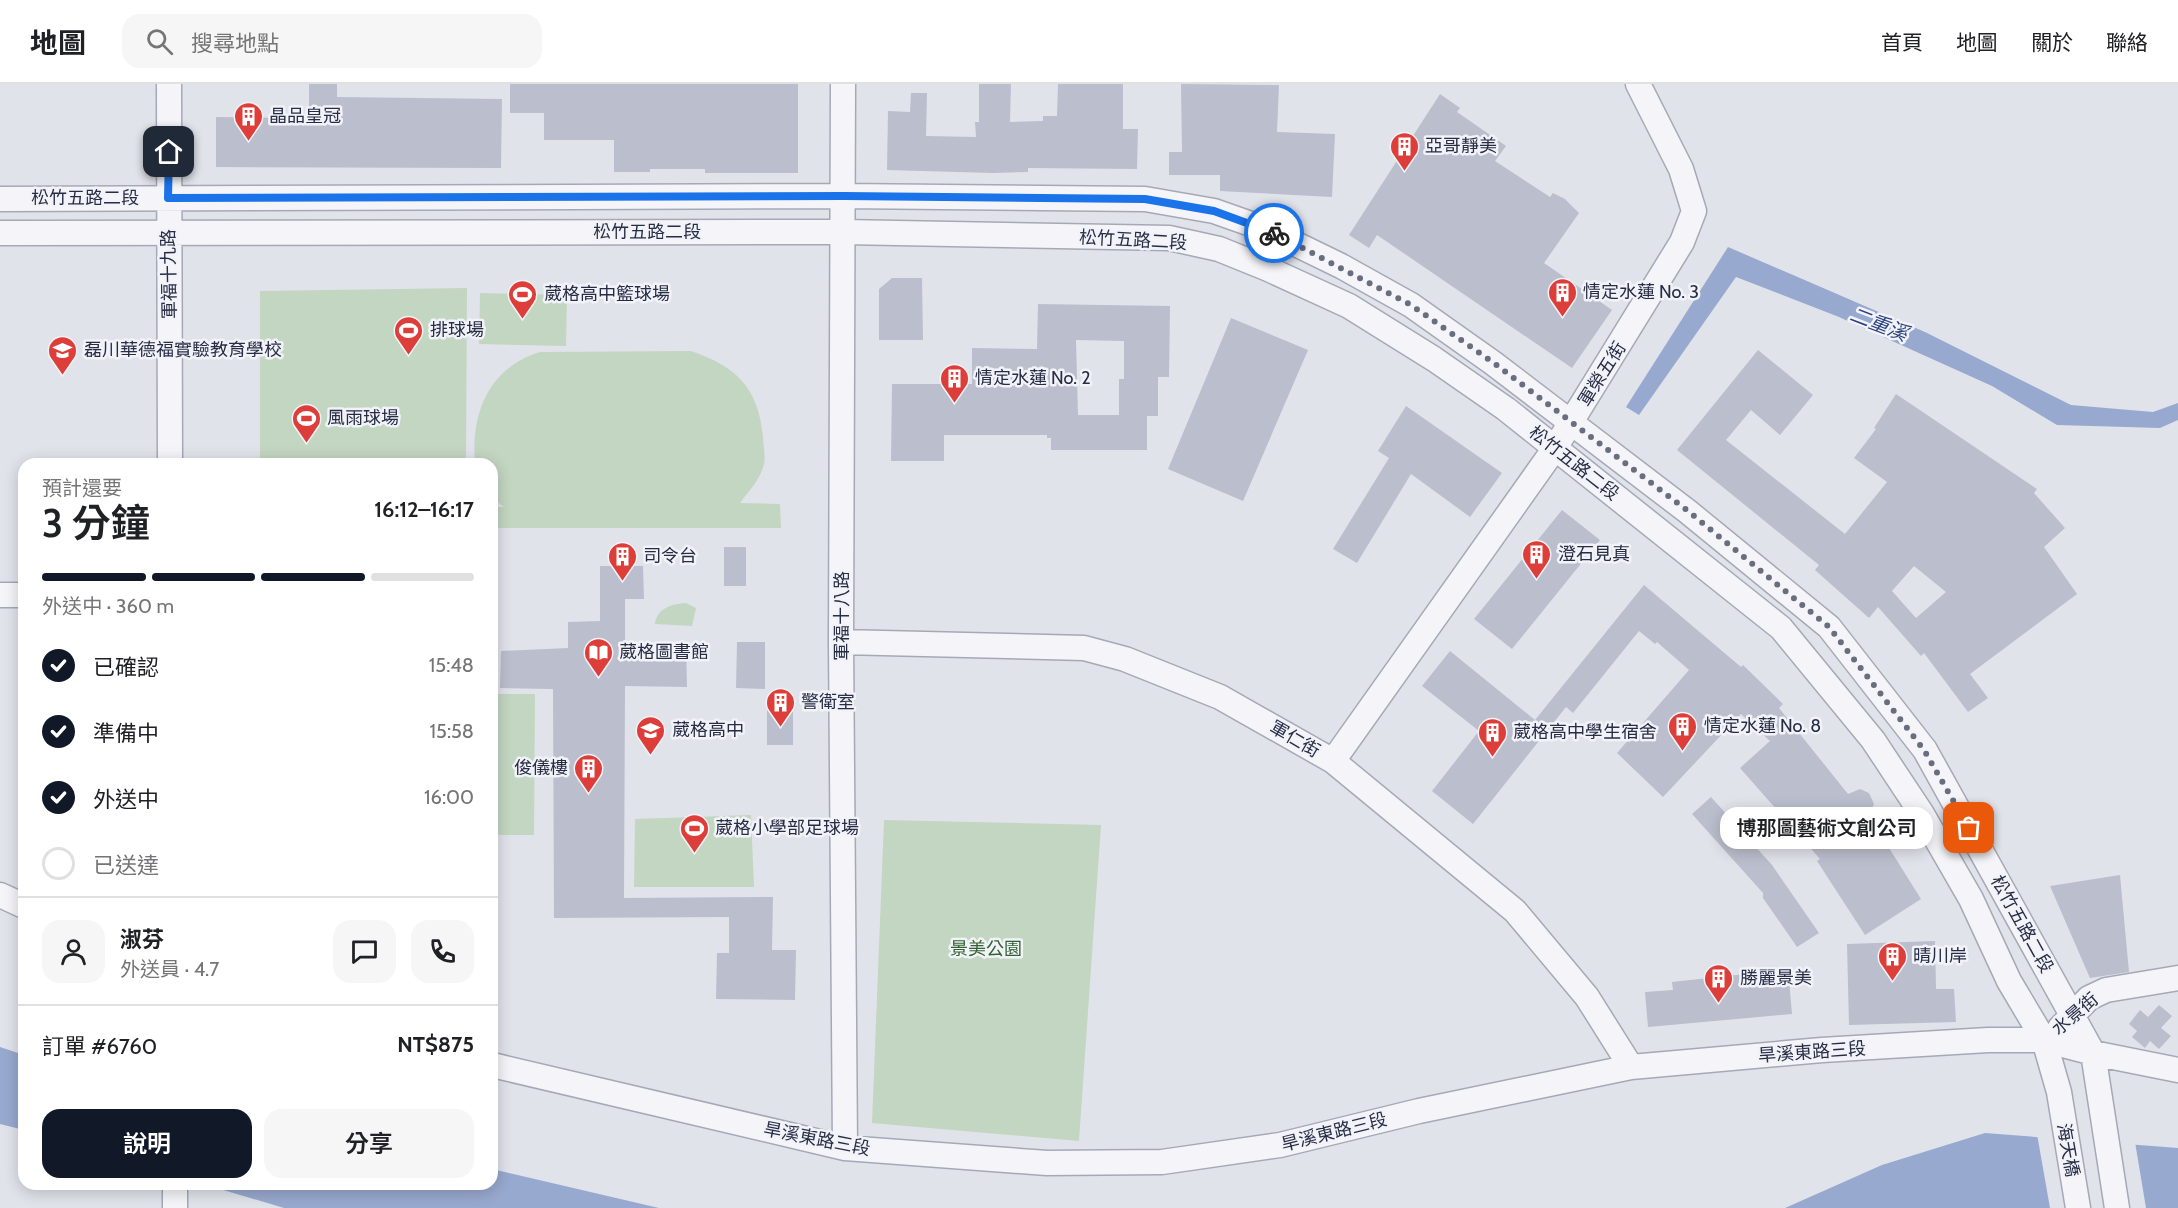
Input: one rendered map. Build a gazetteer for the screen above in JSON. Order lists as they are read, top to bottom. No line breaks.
{"streets":{"street":["松竹五路二段","軍福十九路","軍榮五街","軍福十八路","軍仁街","水景街","旱溪東路三段","海天橋"]},"crossings":[["松竹五路二段","軍福十九路"],["松竹五路二段","軍榮五街"],["松竹五路二段","軍福十八路"],["松竹五路二段","水景街"],["松竹五路二段","旱溪東路三段"],["松竹五路二段","海天橋"],["軍榮五街","軍仁街"],["軍福十八路","軍仁街"],["軍福十八路","旱溪東路三段"],["軍仁街","旱溪東路三段"],["水景街","旱溪東路三段"]],"water":["二重溪"],"parks":["景美公園"],"places":{"building":["晶品皇冠","亞哥靜美","情定水蓮 No. 3","情定水蓮 No. 2","澄石見真","司令台","警衛室","情定水蓮 No. 8","葳格高中學生宿舍","俊儀樓","晴川岸","勝麗景美"],"sports":["葳格高中籃球場","排球場","風雨球場","葳格小學部足球場"],"school or university":["磊川華德福實驗教育學校","葳格高中"],"library":["葳格圖書館"],"other":["博那圖藝術文創公司"]},"page":{"header":"地圖","search":"搜尋地點","nav":["首頁","地圖","關於","聯絡"],"heading":["3 分鐘","預計還要","16:12–16:17"],"panel":["淑芬","外送員 · 4.7","訂單 #6760","NT$875"],"bar":"外送中 · 360 m","list":[["已確認","15:48"],["準備中","15:58"],["外送中","16:00"],"已送達"],"bubble":"博那圖藝術文創公司","buttons":["說明","分享"]}}
